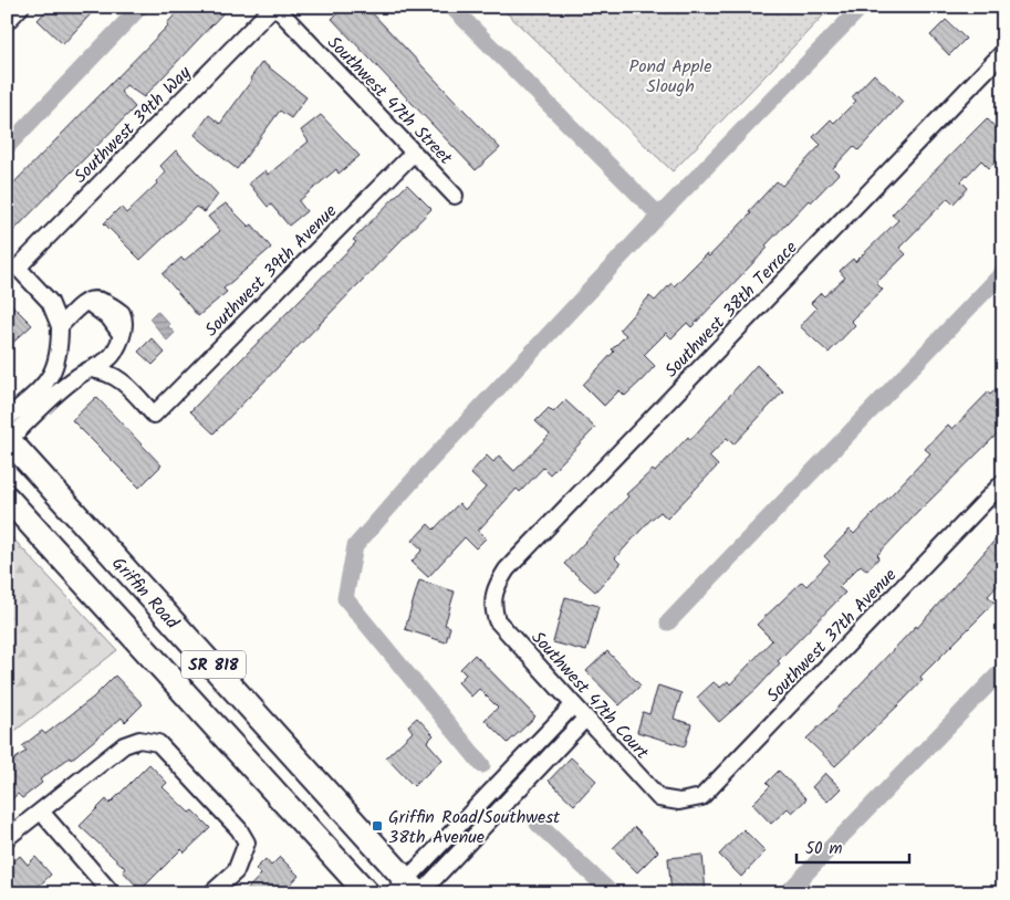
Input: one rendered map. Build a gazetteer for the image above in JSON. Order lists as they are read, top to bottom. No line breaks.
{"streets":{"main road":["Griffin Road","SR 818"],"street":["Southwest 47th Street","Southwest 39th Way","Southwest 39th Avenue","Southwest 38th Terrace","Southwest 37th Avenue","Southwest 47th Court"]},"crossings":[["Southwest 47th Street","Southwest 39th Way"],["Southwest 47th Street","Southwest 39th Avenue"],["Southwest 38th Terrace","Southwest 47th Court"],["Southwest 37th Avenue","Southwest 47th Court"]],"parks":["Pond Apple Slough"],"places":{"transit":["Griffin Road/Southwest 38th Avenue"]},"scale_bar":"50 m"}
